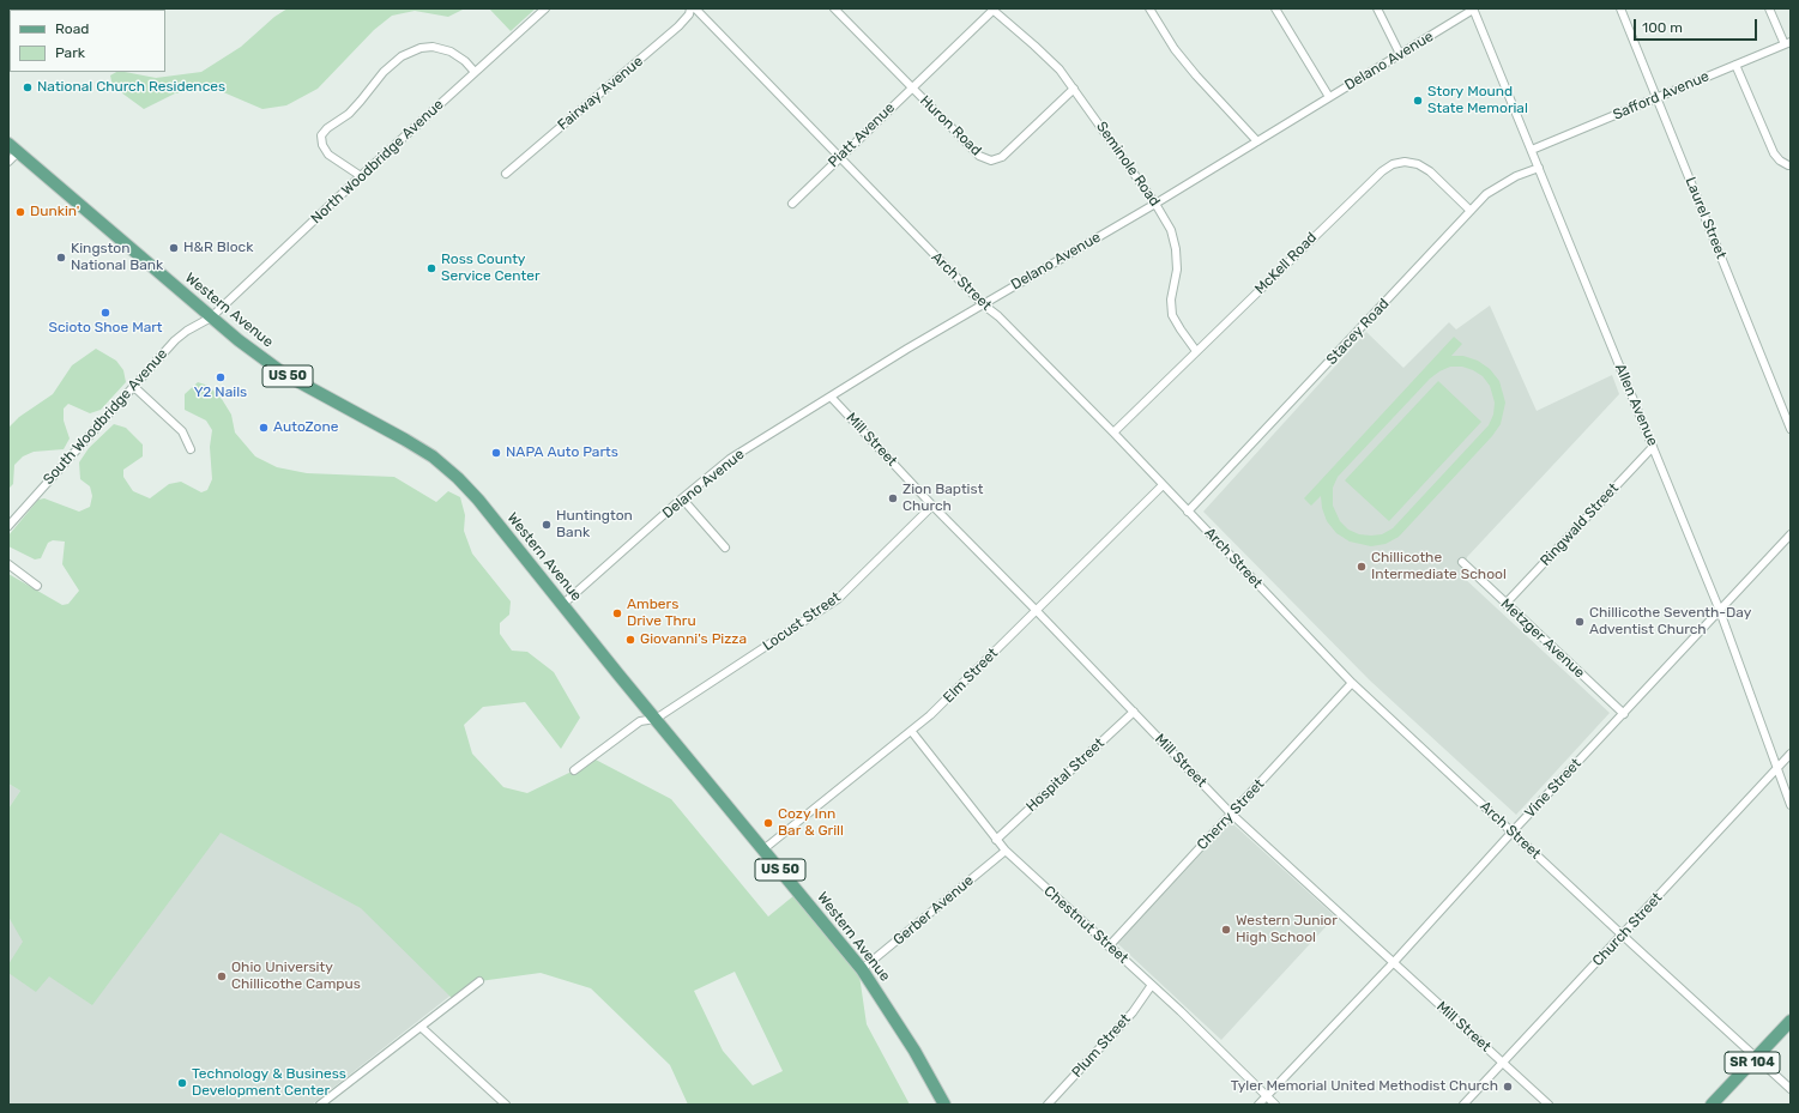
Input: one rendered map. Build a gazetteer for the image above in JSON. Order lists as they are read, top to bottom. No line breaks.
{"streets":{"main road":["Western Avenue","US 50","SR 104"],"street":["Delano Avenue","Fairway Avenue","Safford Avenue","Huron Road","Piatt Avenue","North Woodbridge Avenue","Seminole Road","Laurel Street","McKell Road","Arch Street","Stacey Road","Allen Avenue","South Woodbridge Avenue","Mill Street","Ringwald Street","Locust Street","Metzger Avenue","Elm Street","Hospital Street","Vine Street","Cherry Street","Gerber Avenue","Chestnut Street","Church Street","Plum Street"]},"crossings":[["Delano Avenue","Seminole Road"],["Delano Avenue","Arch Street"],["Delano Avenue","Western Avenue"],["Delano Avenue","Allen Avenue"],["Delano Avenue","Mill Street"],["Safford Avenue","Laurel Street"],["Safford Avenue","Allen Avenue"],["Huron Road","Piatt Avenue"],["Huron Road","Seminole Road"],["Piatt Avenue","Seminole Road"],["Piatt Avenue","Arch Street"],["North Woodbridge Avenue","Western Avenue"],["North Woodbridge Avenue","South Woodbridge Avenue"],["Seminole Road","McKell Road"],["McKell Road","Arch Street"],["McKell Road","Stacey Road"],["Arch Street","Stacey Road"],["Arch Street","Elm Street"],["Arch Street","Vine Street"],["Arch Street","Cherry Street"],["Arch Street","Church Street"],["Arch Street","SR 104"],["Western Avenue","South Woodbridge Avenue"],["Western Avenue","Locust Street"],["Western Avenue","Elm Street"],["Western Avenue","Gerber Avenue"],["Stacey Road","Allen Avenue"],["Allen Avenue","Ringwald Street"],["Allen Avenue","Vine Street"],["Allen Avenue","Church Street"],["Mill Street","Locust Street"],["Mill Street","Elm Street"],["Mill Street","Hospital Street"],["Mill Street","Vine Street"],["Mill Street","Cherry Street"],["Mill Street","Church Street"],["Ringwald Street","Metzger Avenue"],["Metzger Avenue","Vine Street"],["Elm Street","Chestnut Street"],["Hospital Street","Chestnut Street"],["Vine Street","Chestnut Street"],["Cherry Street","Chestnut Street"],["Gerber Avenue","Chestnut Street"],["Chestnut Street","Plum Street"]],"places":["National Church Residences","Story Mound State Memorial","Dunkin'","H&R Block","Kingston National Bank","Ross County Service Center","Scioto Shoe Mart","Y2 Nails","AutoZone","NAPA Auto Parts","Zion Baptist Church","Huntington Bank","Chillicothe Intermediate School","Ambers Drive Thru","Chillicothe Seventh-Day Adventist Church","Giovanni's Pizza","Cozy Inn Bar & Grill","Western Junior High School","Ohio University Chillicothe Campus","Technology & Business Development Center","Tyler Memorial United Methodist Church"],"legend":["Road","Park"],"scale_bar":"100 m"}
